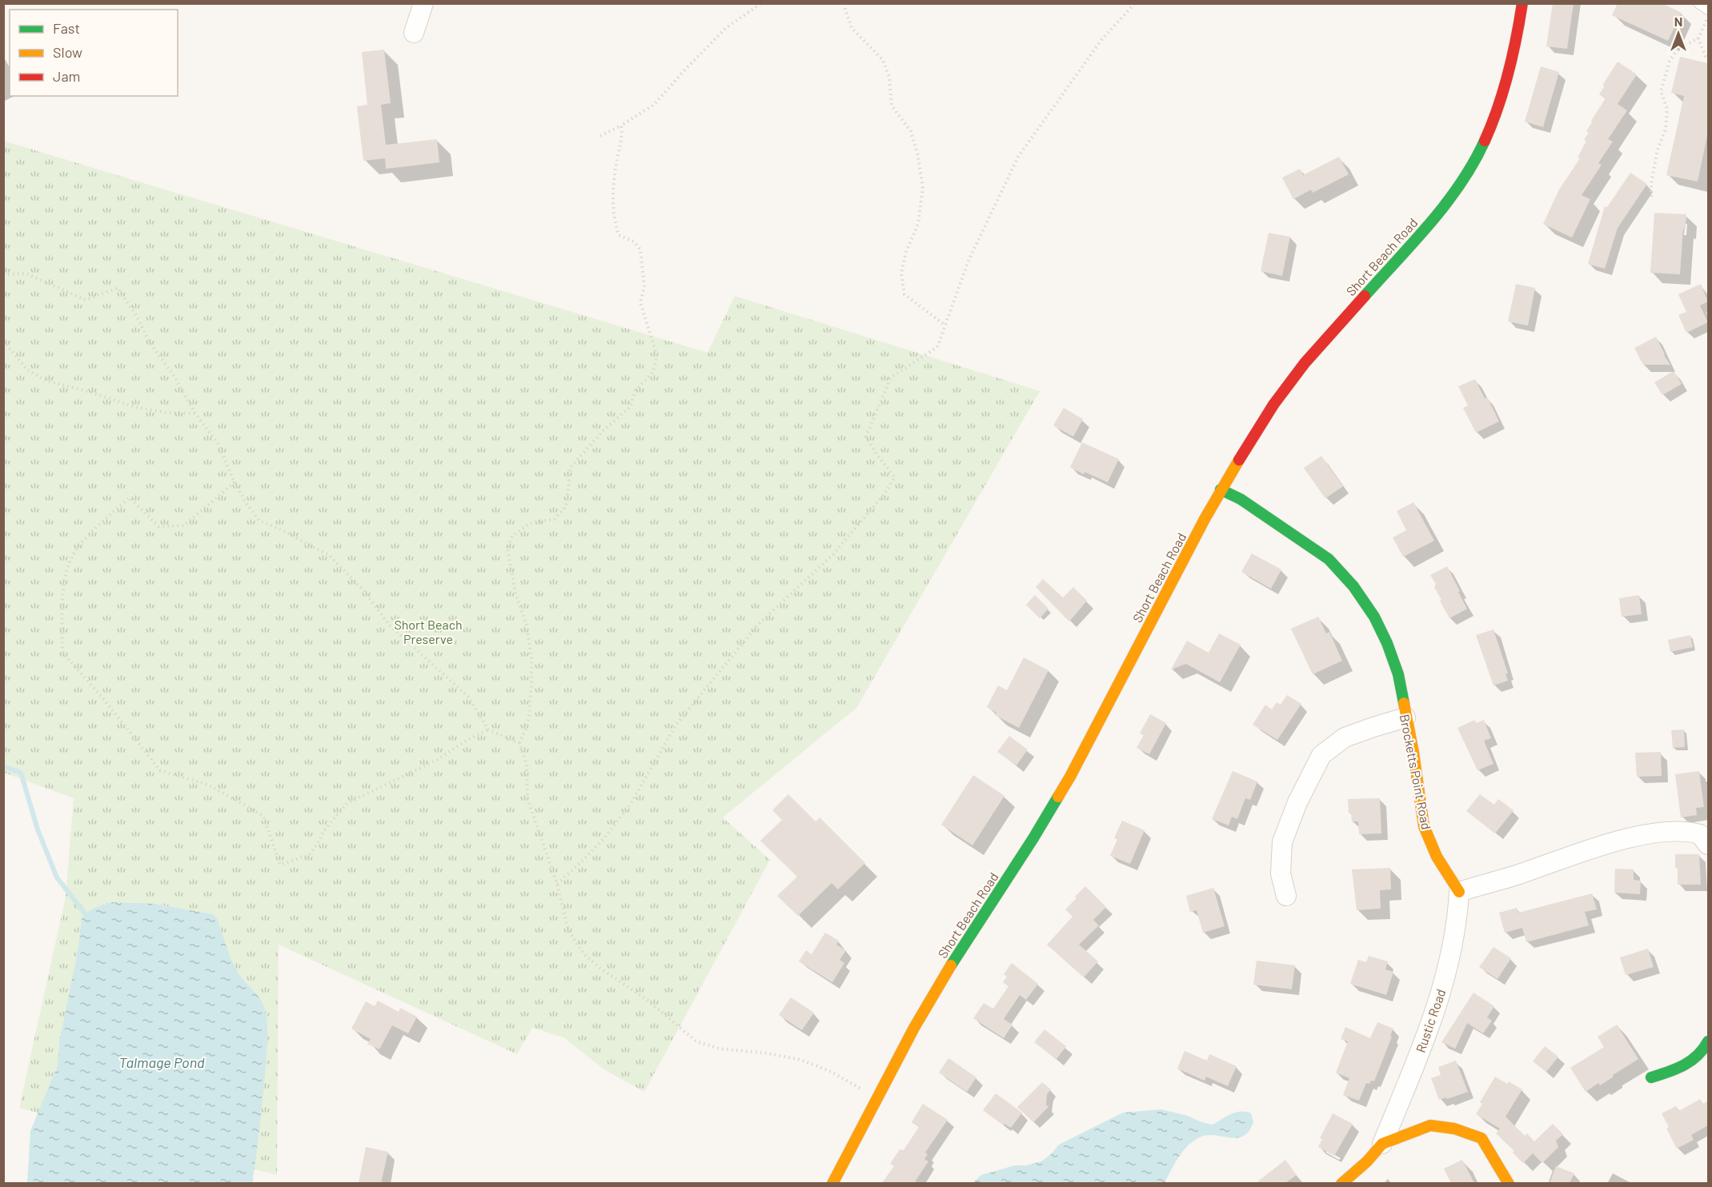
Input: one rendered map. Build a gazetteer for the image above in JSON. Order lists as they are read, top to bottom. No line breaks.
{"streets":{"main road":["Short Beach Road","Brocketts Point Road"],"street":["Rustic Road"]},"crossings":[["Short Beach Road","Brocketts Point Road"],["Brocketts Point Road","Rustic Road"]],"water":["Talmage Pond"],"parks":["Short Beach Preserve"],"legend":["Fast","Slow","Jam"],"north":"top"}
